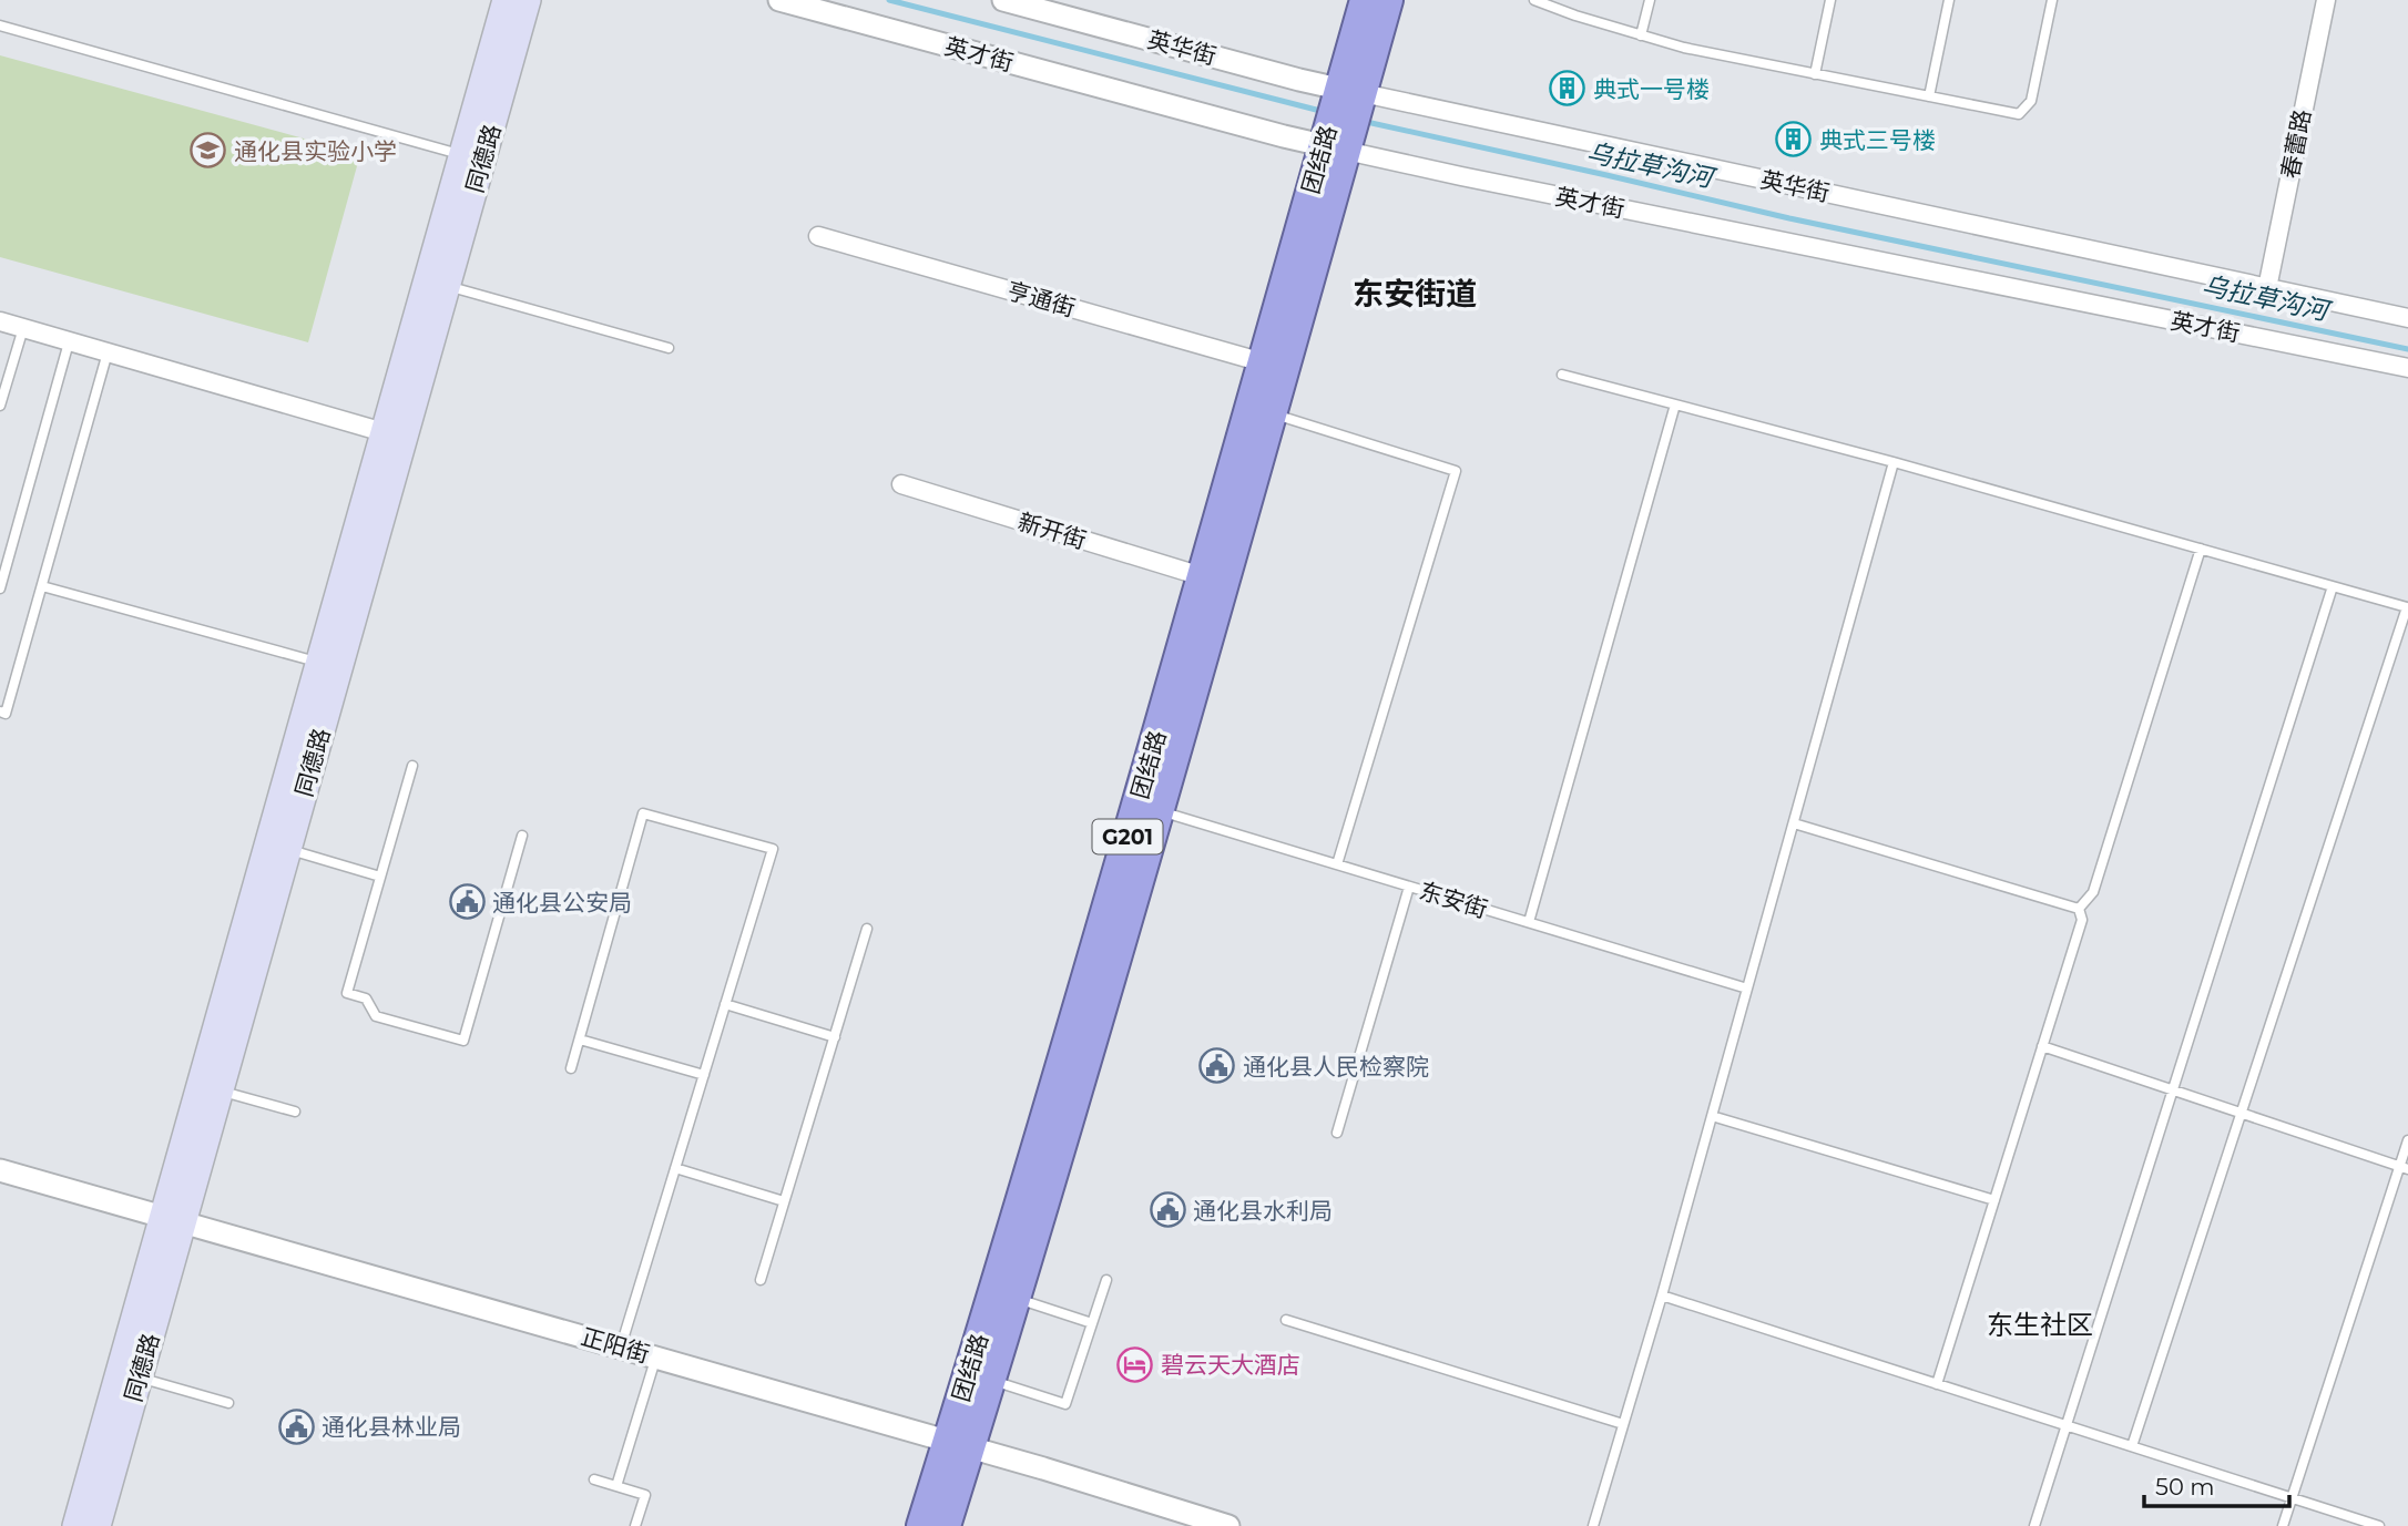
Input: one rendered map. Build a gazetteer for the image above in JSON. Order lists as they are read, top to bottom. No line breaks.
{"streets":{"highway":["团结路","G201"],"main road":["同德路"],"street":["英华街","英才街","春蕾路","亨通街","新开街","正阳街"],"lane":["东安街"]},"crossings":[["英华街","春蕾路"],["英华街","团结路"],["英才街","团结路"],["同德路","正阳街"],["团结路","亨通街"],["团结路","新开街"],["团结路","东安街"],["团结路","正阳街"]],"districts":["东安街道","东生社区"],"water":["乌拉草沟河"],"places":{"building":["典式一号楼","典式三号楼"],"school or university":["通化县实验小学"],"public building":["通化县公安局","通化县人民检察院","通化县水利局","通化县林业局"],"hotel":["碧云天大酒店"]},"scale_bar":"50 m"}
